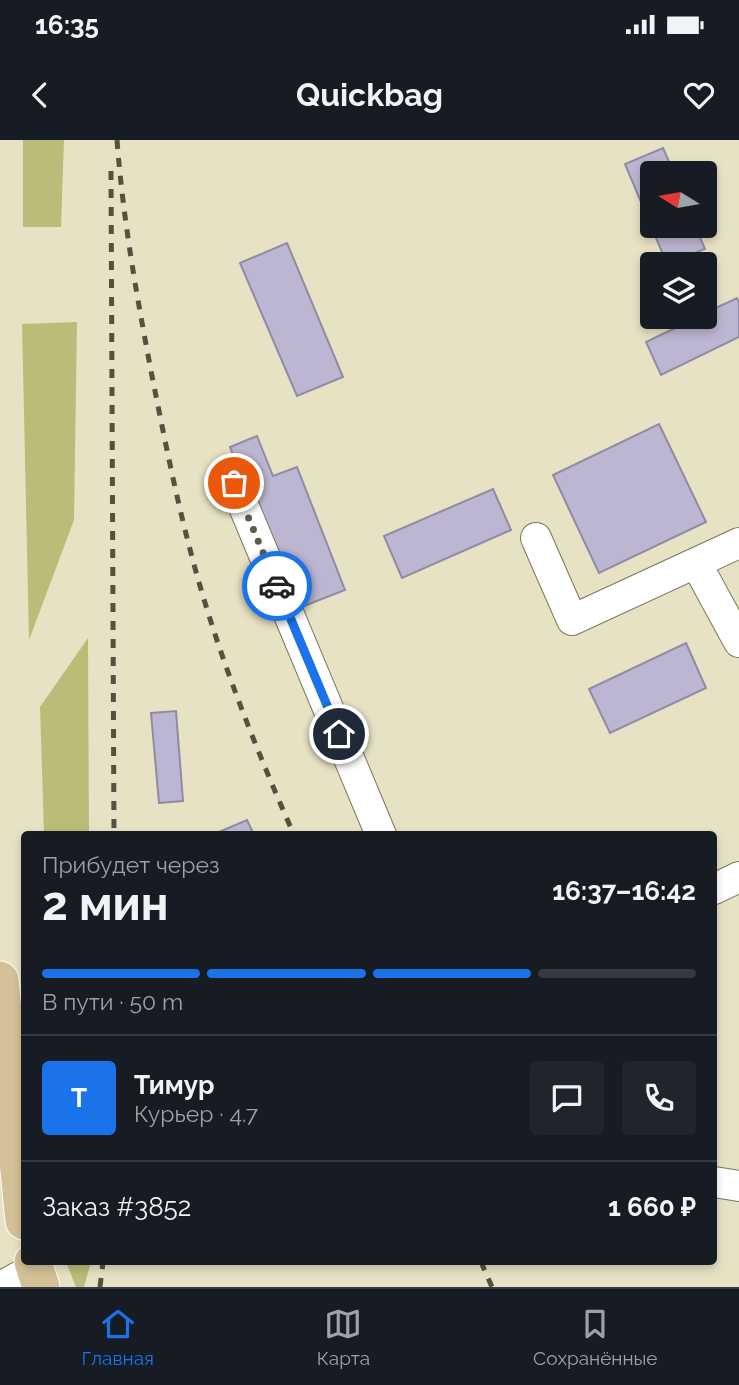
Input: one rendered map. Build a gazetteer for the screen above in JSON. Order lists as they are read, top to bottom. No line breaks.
{"north":"left","page":{"status":"16:35","header":"Quickbag","heading":["2 мин","Прибудет через","16:37–16:42"],"panel":["Тимур","Курьер · 4.7","Заказ #3852","1 660 ₽"],"bar":"В пути · 50 m","round":"Т","tabs":["Главная","Карта","Сохранённые"]}}
